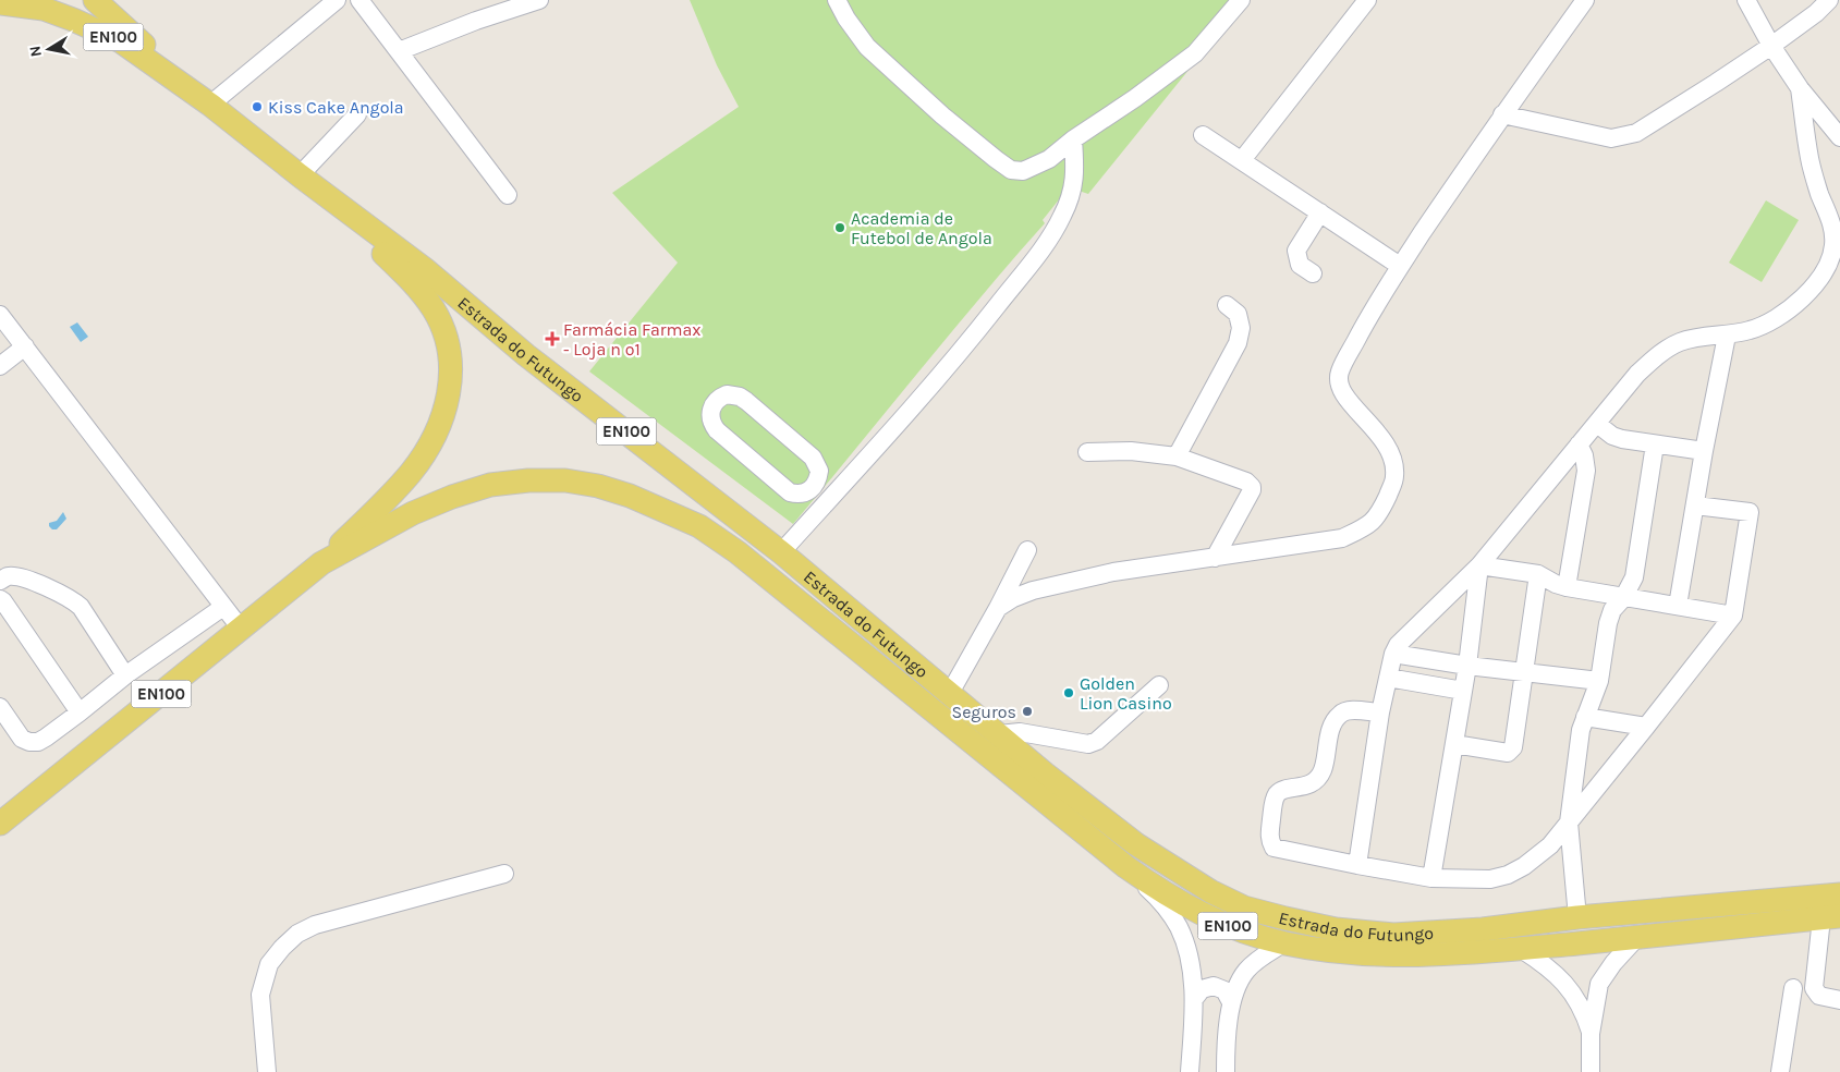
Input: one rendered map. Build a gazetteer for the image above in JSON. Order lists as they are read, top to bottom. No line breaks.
{"streets":{"main road":["EN100","Estrada do Futungo"]},"places":{"other":["Kiss Cake Angola","Academia de Futebol de Angola","Golden Lion Casino","Seguros"],"health":["Farmácia Farmax - Loja n º1"]},"north":"left"}
